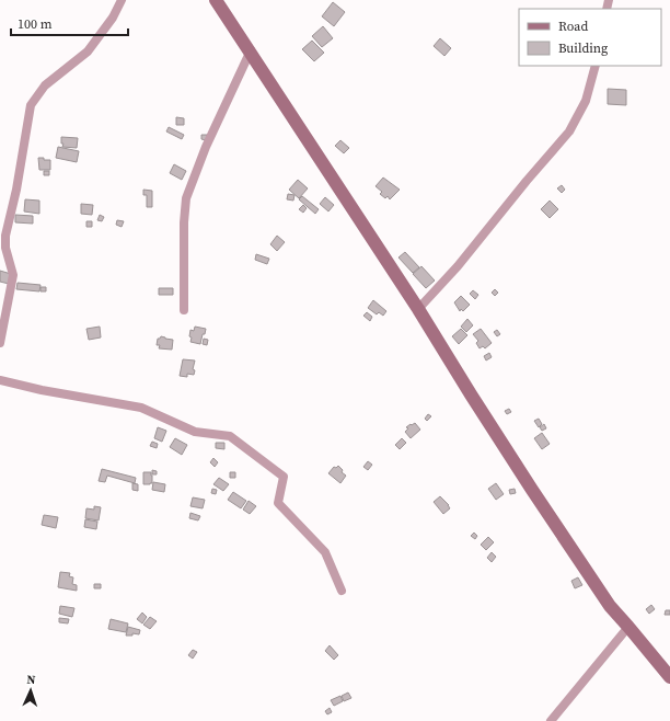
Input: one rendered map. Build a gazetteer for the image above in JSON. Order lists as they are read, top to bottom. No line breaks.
{"legend":["Road","Building"],"scale_bar":"100 m","north":"top"}
